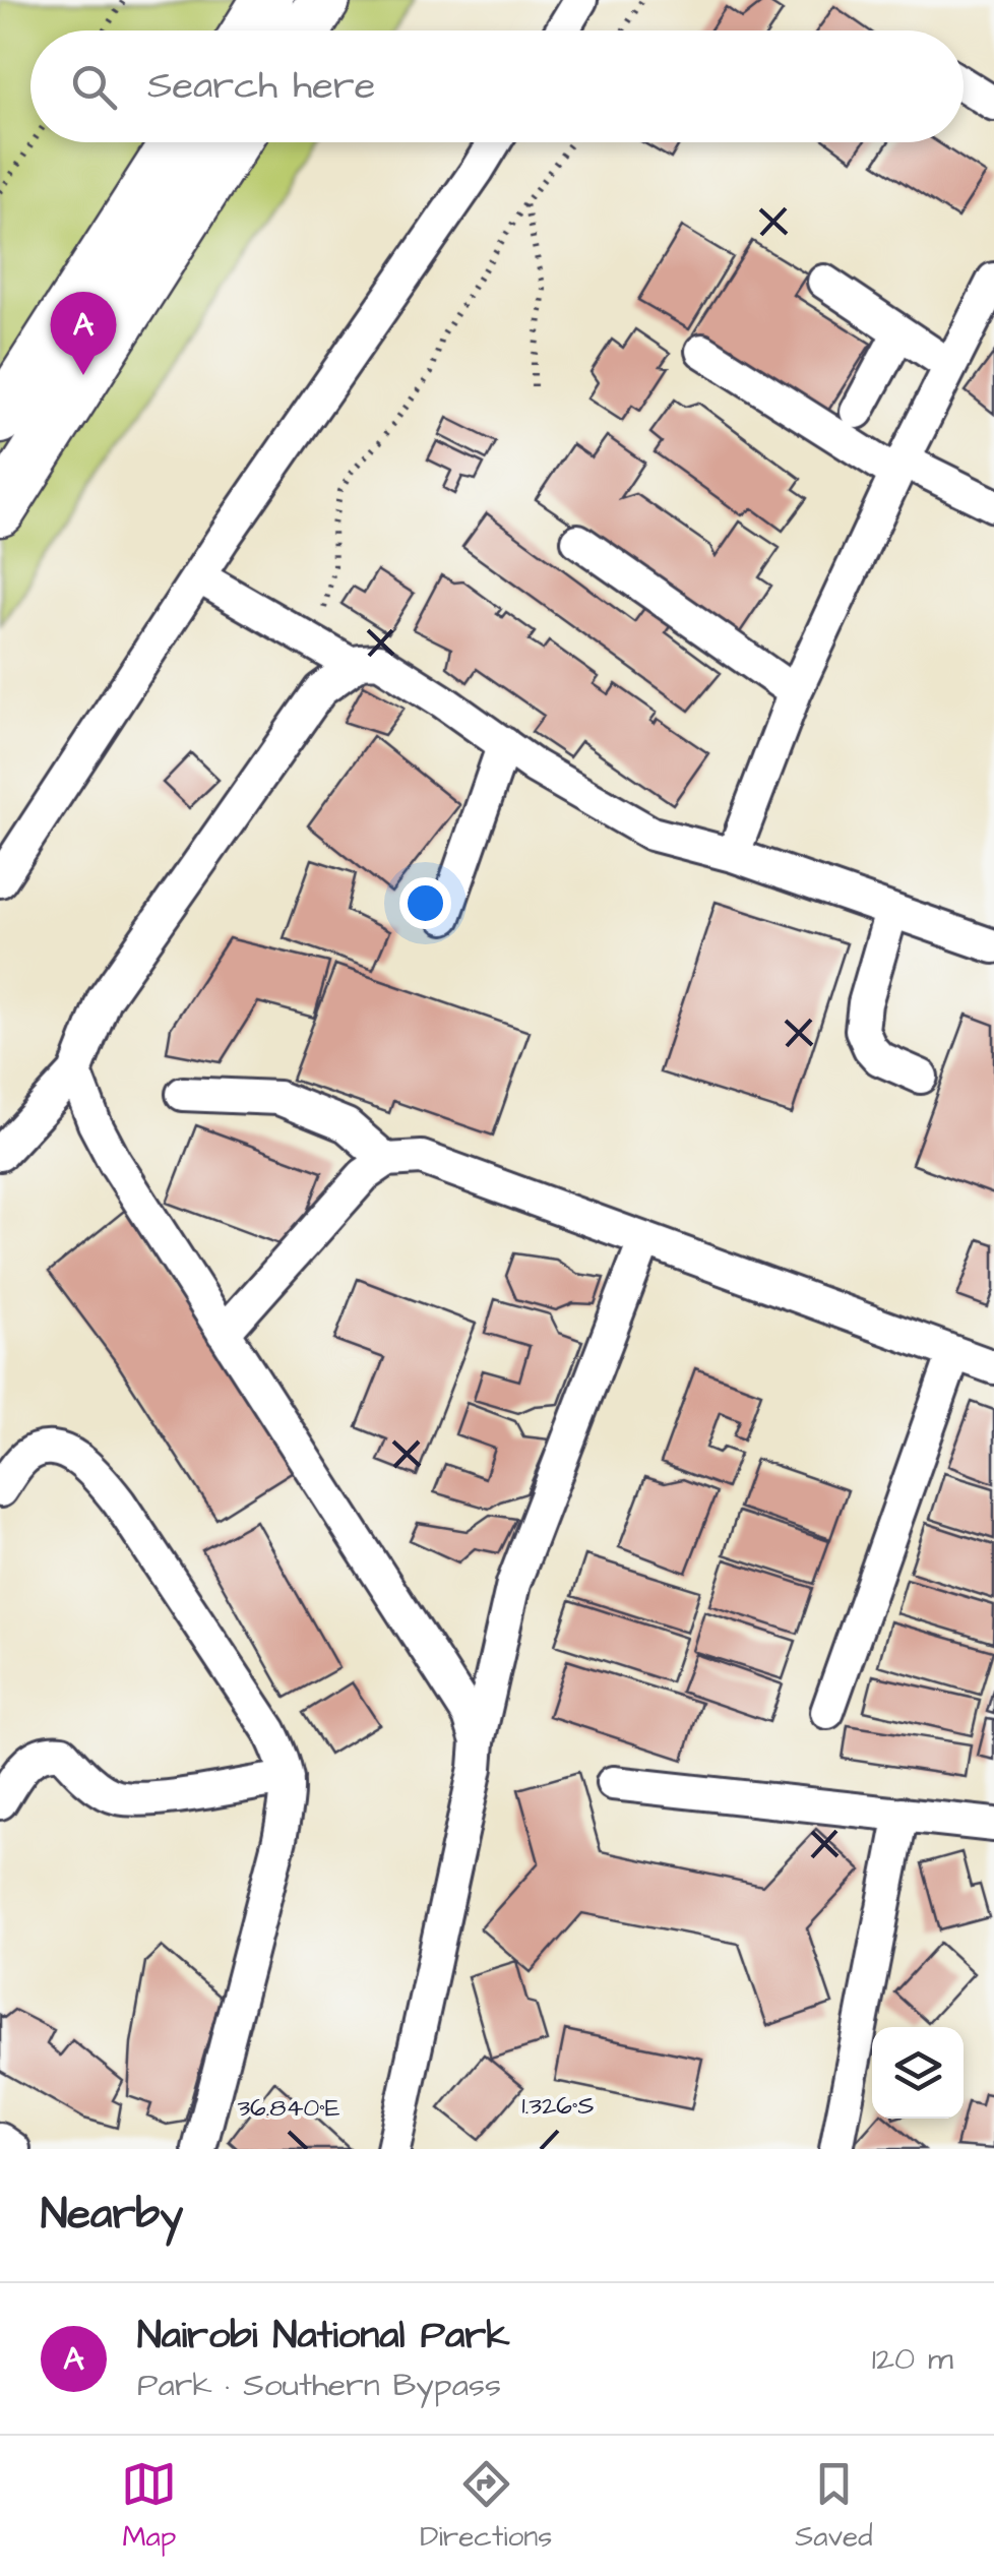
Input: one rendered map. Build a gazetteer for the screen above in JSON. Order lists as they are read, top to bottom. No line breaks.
{"page":{"search":"Search here","pins":"A","heading":"Nearby","list":[{"mark":"A","name":"Nairobi National Park","note":"Park · Southern Bypass","value":"120 m"}],"nav":["Map","Directions","Saved"]},"coordinates":["1.326°S","36.840°E"]}
